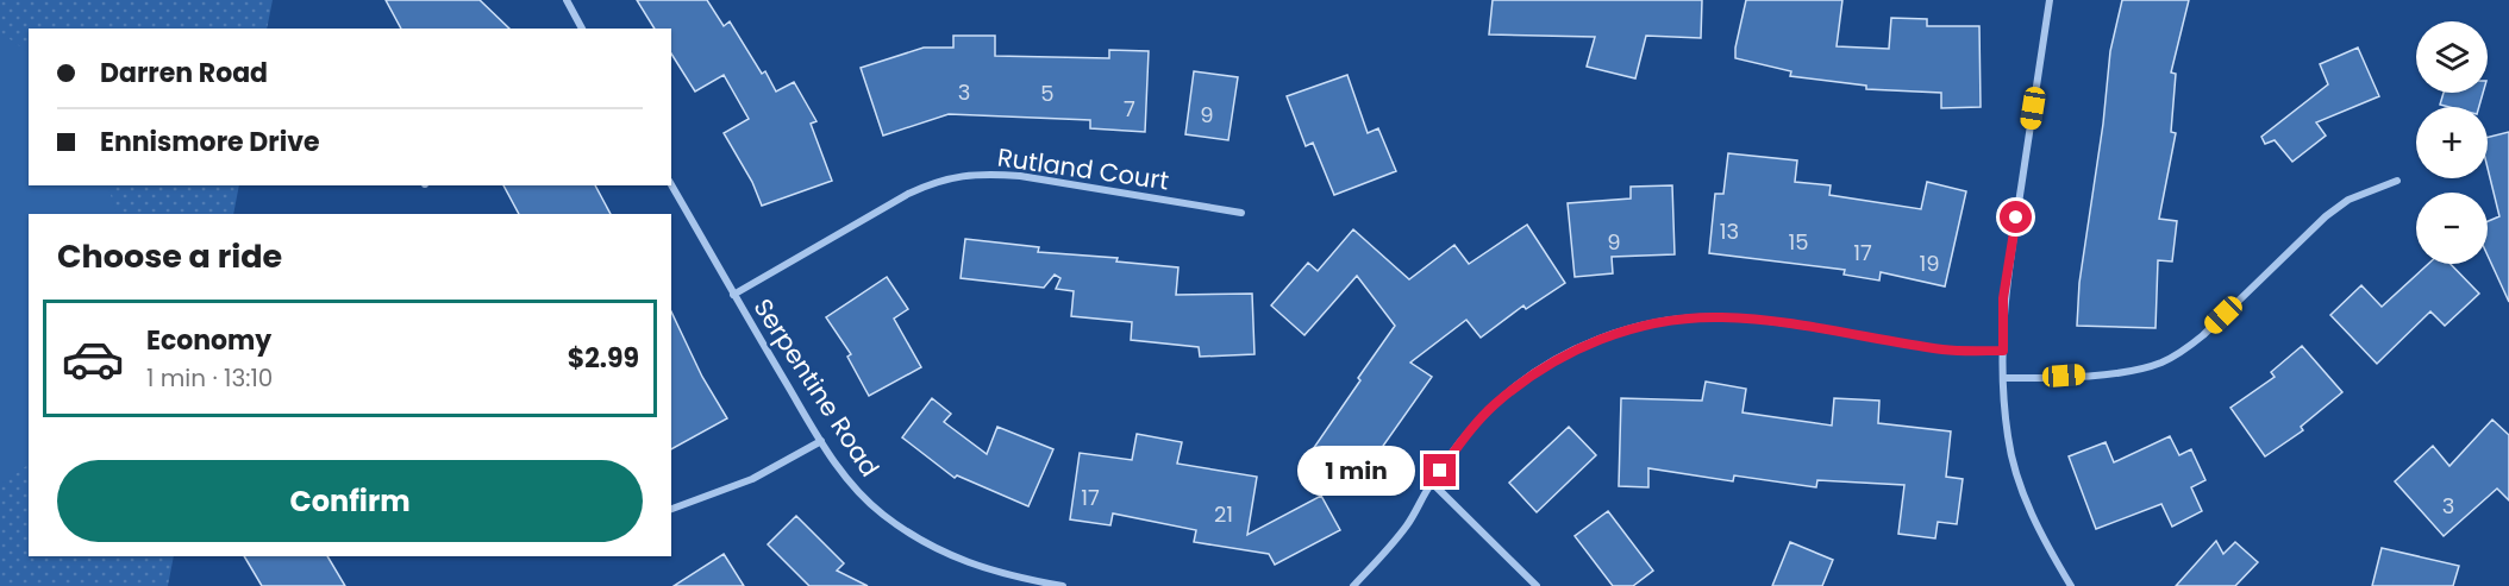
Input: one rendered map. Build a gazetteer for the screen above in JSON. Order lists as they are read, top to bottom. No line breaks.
{"streets":{"street":["Rutland Court","Serpentine Road"]},"crossings":[["Rutland Court","Serpentine Road"]],"house_numbers":["3","5","7","9","13","9","15","17","19","17","3","21"],"page":{"map_buttons":["+","−"],"banner":["Darren Road","Ennismore Drive"],"heading":"Choose a ride","list":[{"name":"Economy","note":"1 min · 13:10","value":"$2.99"}],"bubble":"1 min","buttons":"Confirm"}}
